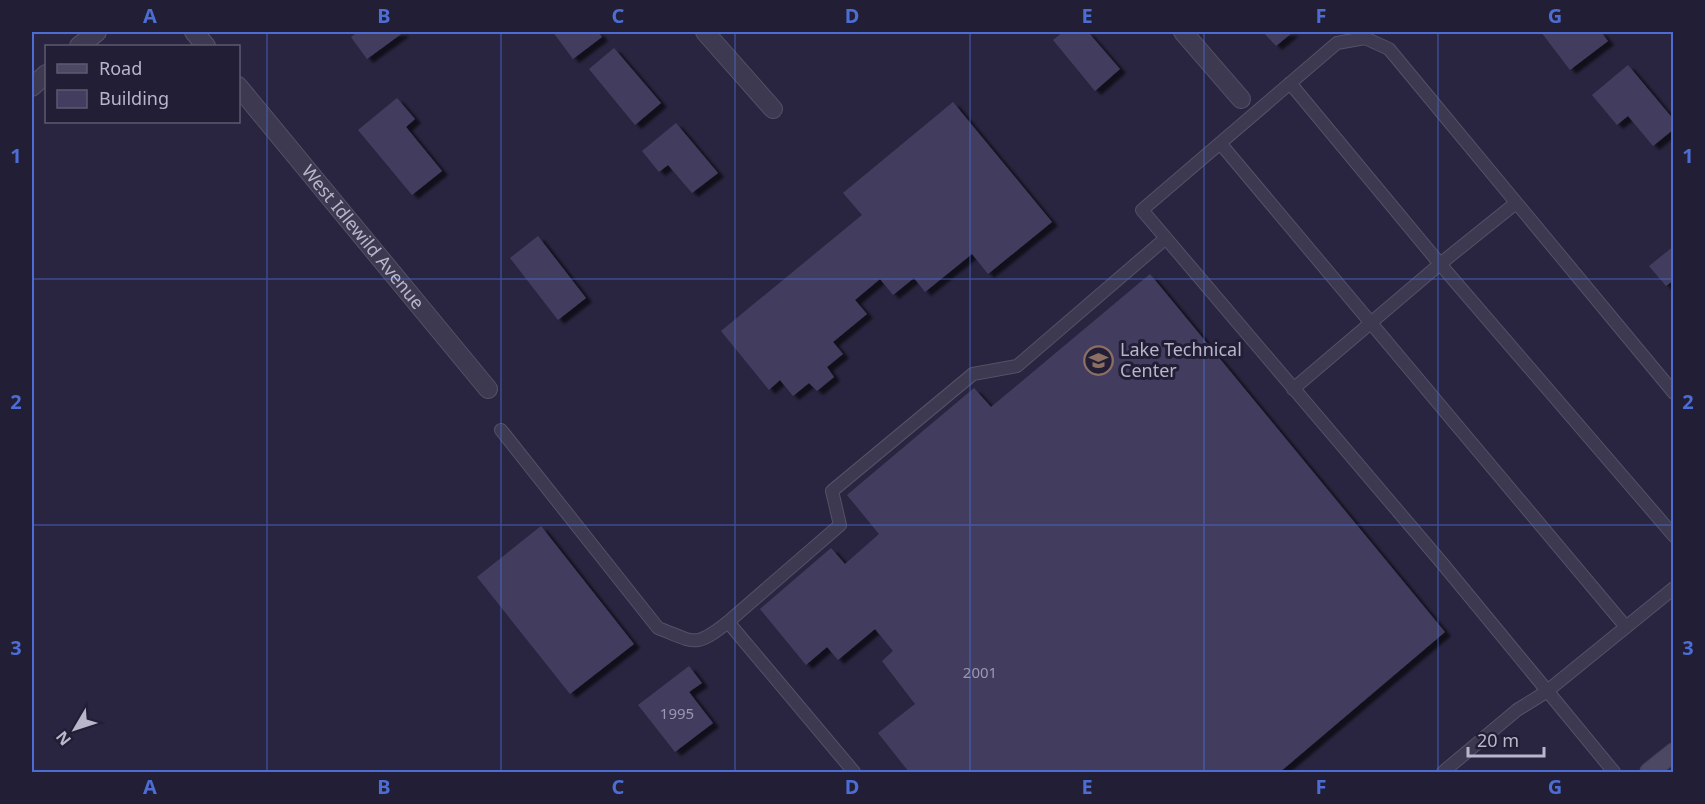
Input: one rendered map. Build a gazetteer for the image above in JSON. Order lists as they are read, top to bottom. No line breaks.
{"streets":{"street":["West Idlewild Avenue"]},"places":{"school or university":["Lake Technical Center"]},"house_numbers":["2001","1995"],"legend":["Road","Building"],"scale_bar":"20 m","north":"bottom left","grid":{"columns":["A","B","C","D","E","F","G"],"rows":["1","2","3"]}}
